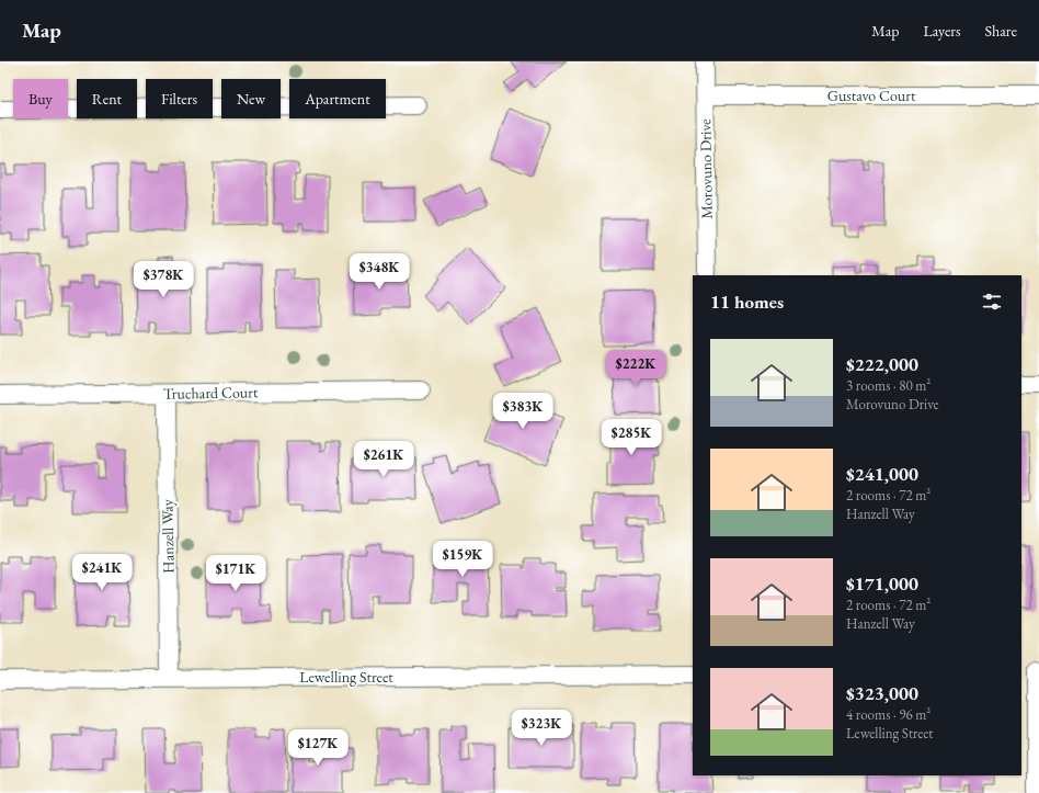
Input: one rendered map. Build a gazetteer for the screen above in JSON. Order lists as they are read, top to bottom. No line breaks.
{"streets":{"street":["Gustavo Court","Morovuno Drive","Truchard Court","Hanzell Way","Lewelling Street"]},"crossings":[["Gustavo Court","Morovuno Drive"],["Truchard Court","Hanzell Way"],["Hanzell Way","Lewelling Street"]],"page":{"header":"Map","nav":["Map","Layers","Share"],"chip":["Buy","Rent","Filters","New","Apartment"],"price":["$348K","$378K","$222K","$383K","$285K","$261K","$159K","$241K","$171K","$323K","$127K"],"heading":"11 homes","list":[{"name":"$222,000","note":"3 rooms · 80 m² · Morovuno Drive"},{"name":"$241,000","note":"2 rooms · 72 m² · Hanzell Way"},{"name":"$171,000","note":"2 rooms · 72 m² · Hanzell Way"},{"name":"$323,000","note":"4 rooms · 96 m² · Lewelling Street"}]}}
